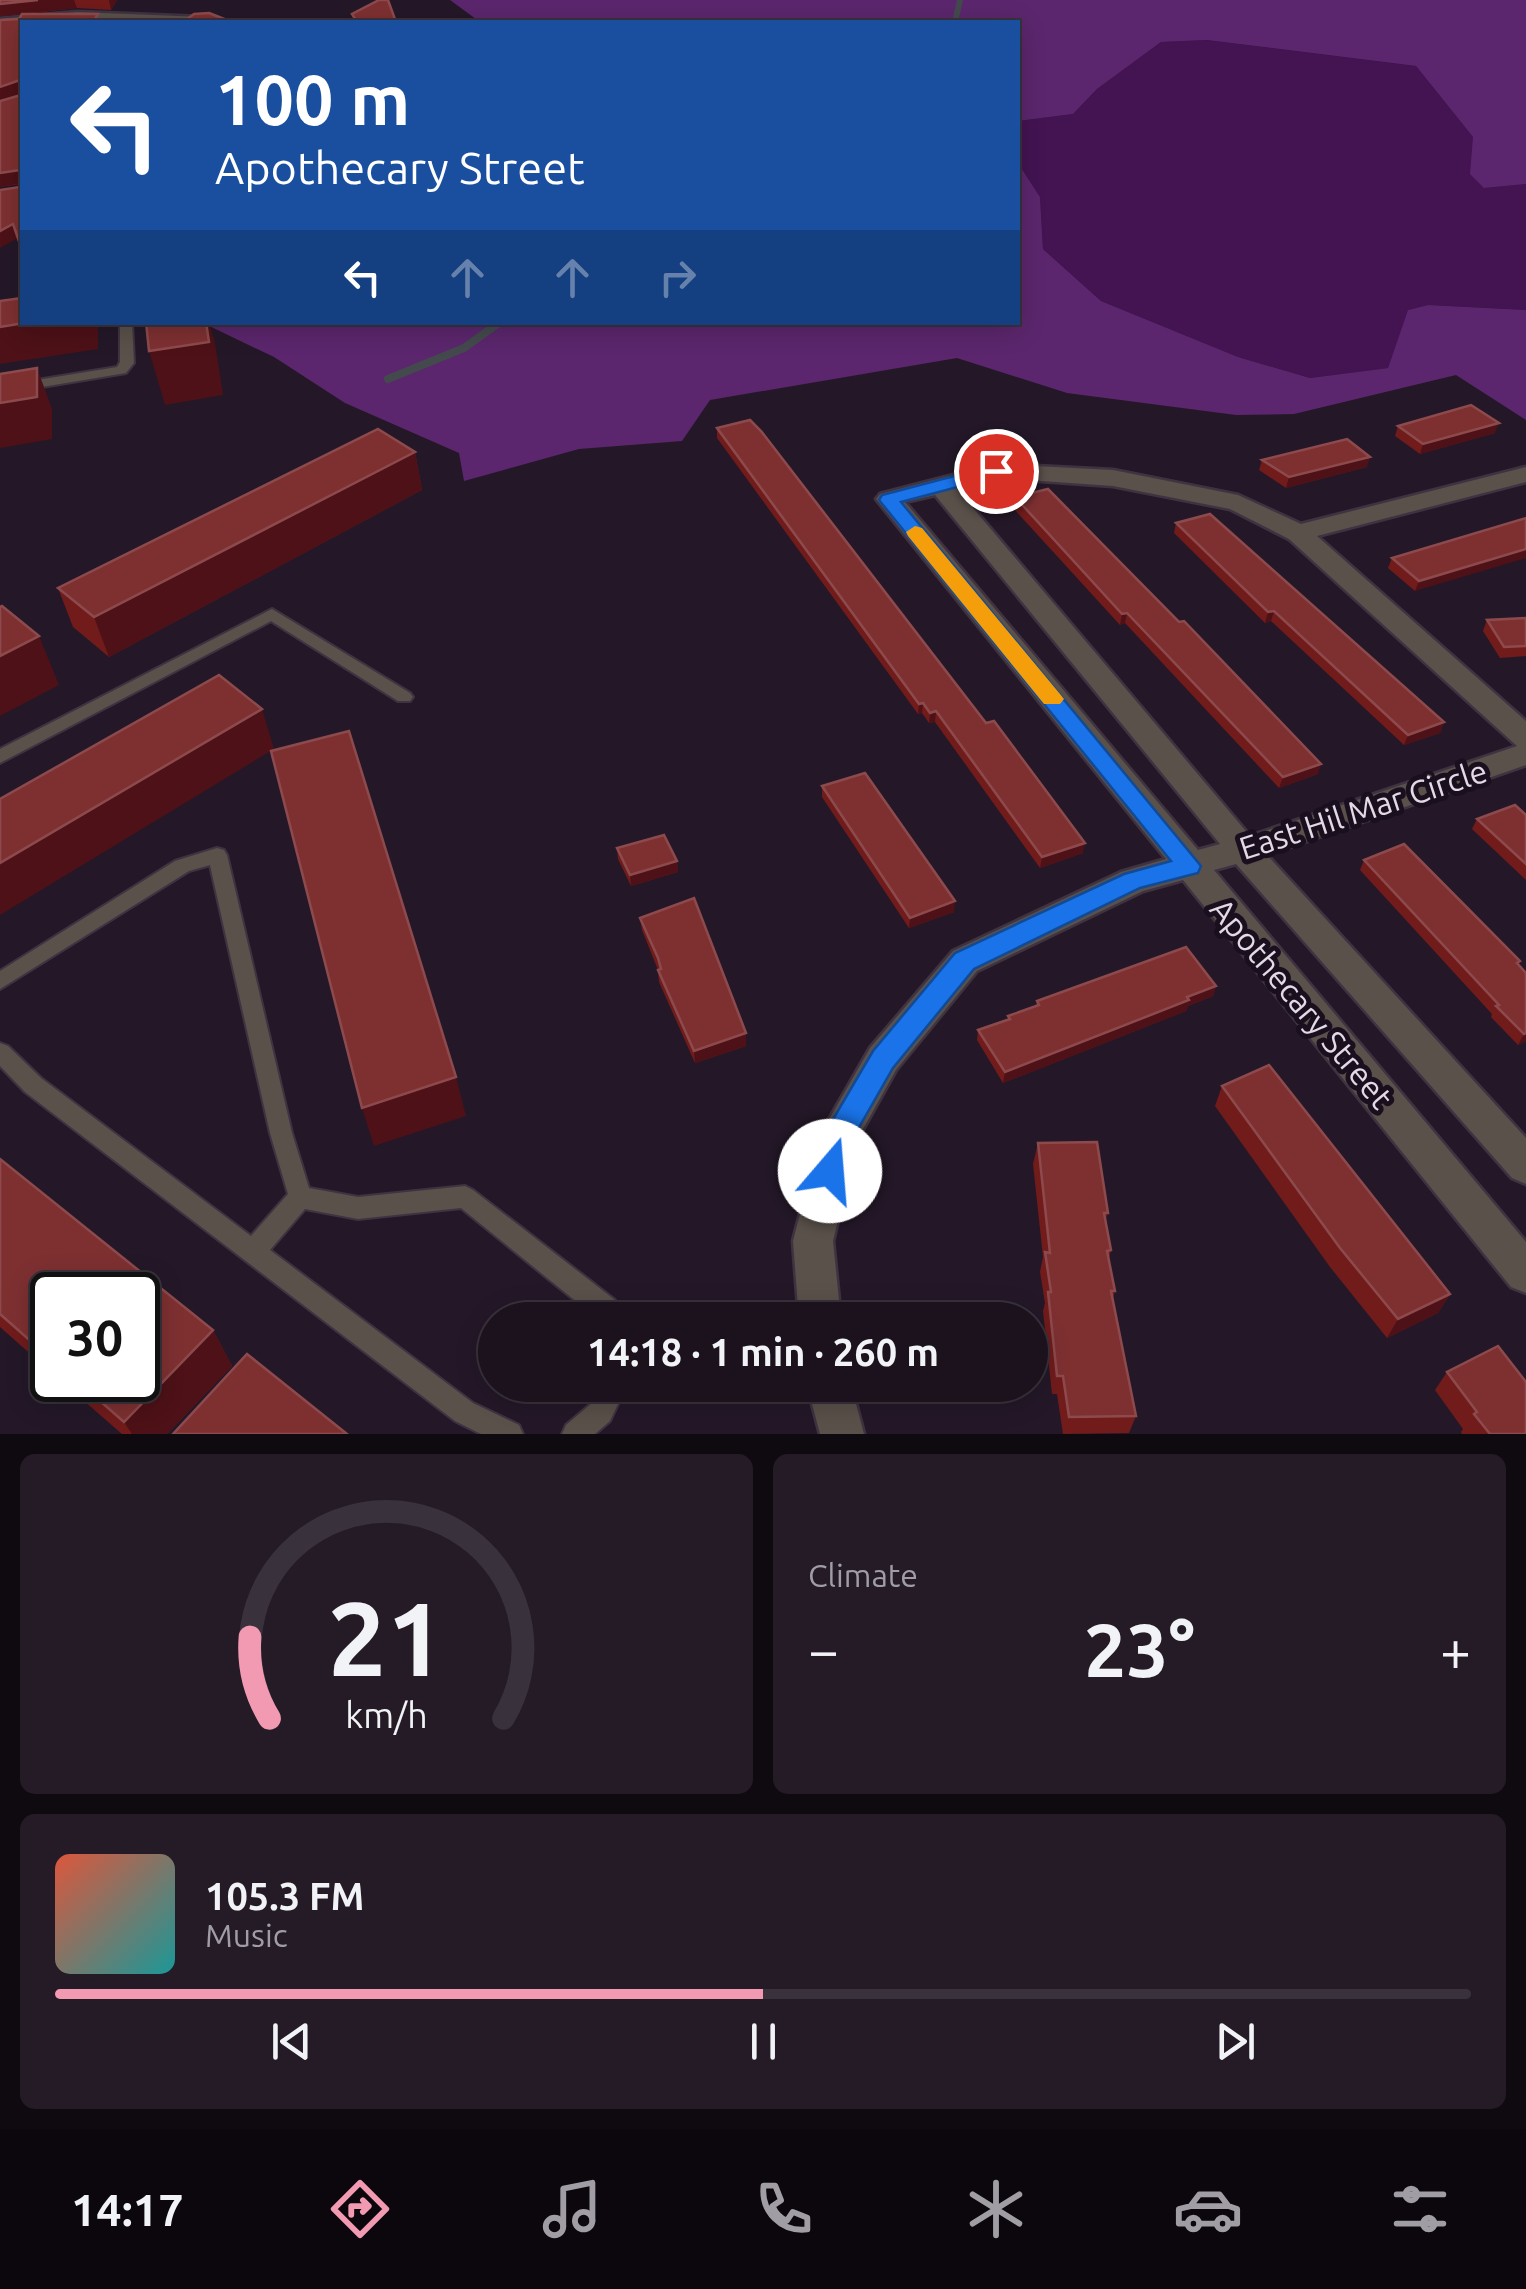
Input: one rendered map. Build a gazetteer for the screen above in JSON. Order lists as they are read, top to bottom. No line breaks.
{"streets":{"street":["East Hil Mar Circle","Apothecary Street"]},"crossings":[["East Hil Mar Circle","Apothecary Street"]],"page":{"turn":["100 m","Apothecary Street"],"limit":"30","trip":"14:18 · 1 min · 260 m","tile":"Climate","heat":["−","23°","+"],"song":["105.3 FM","Music"],"tabs":"14:17","gauge":["21","km/h"]}}
